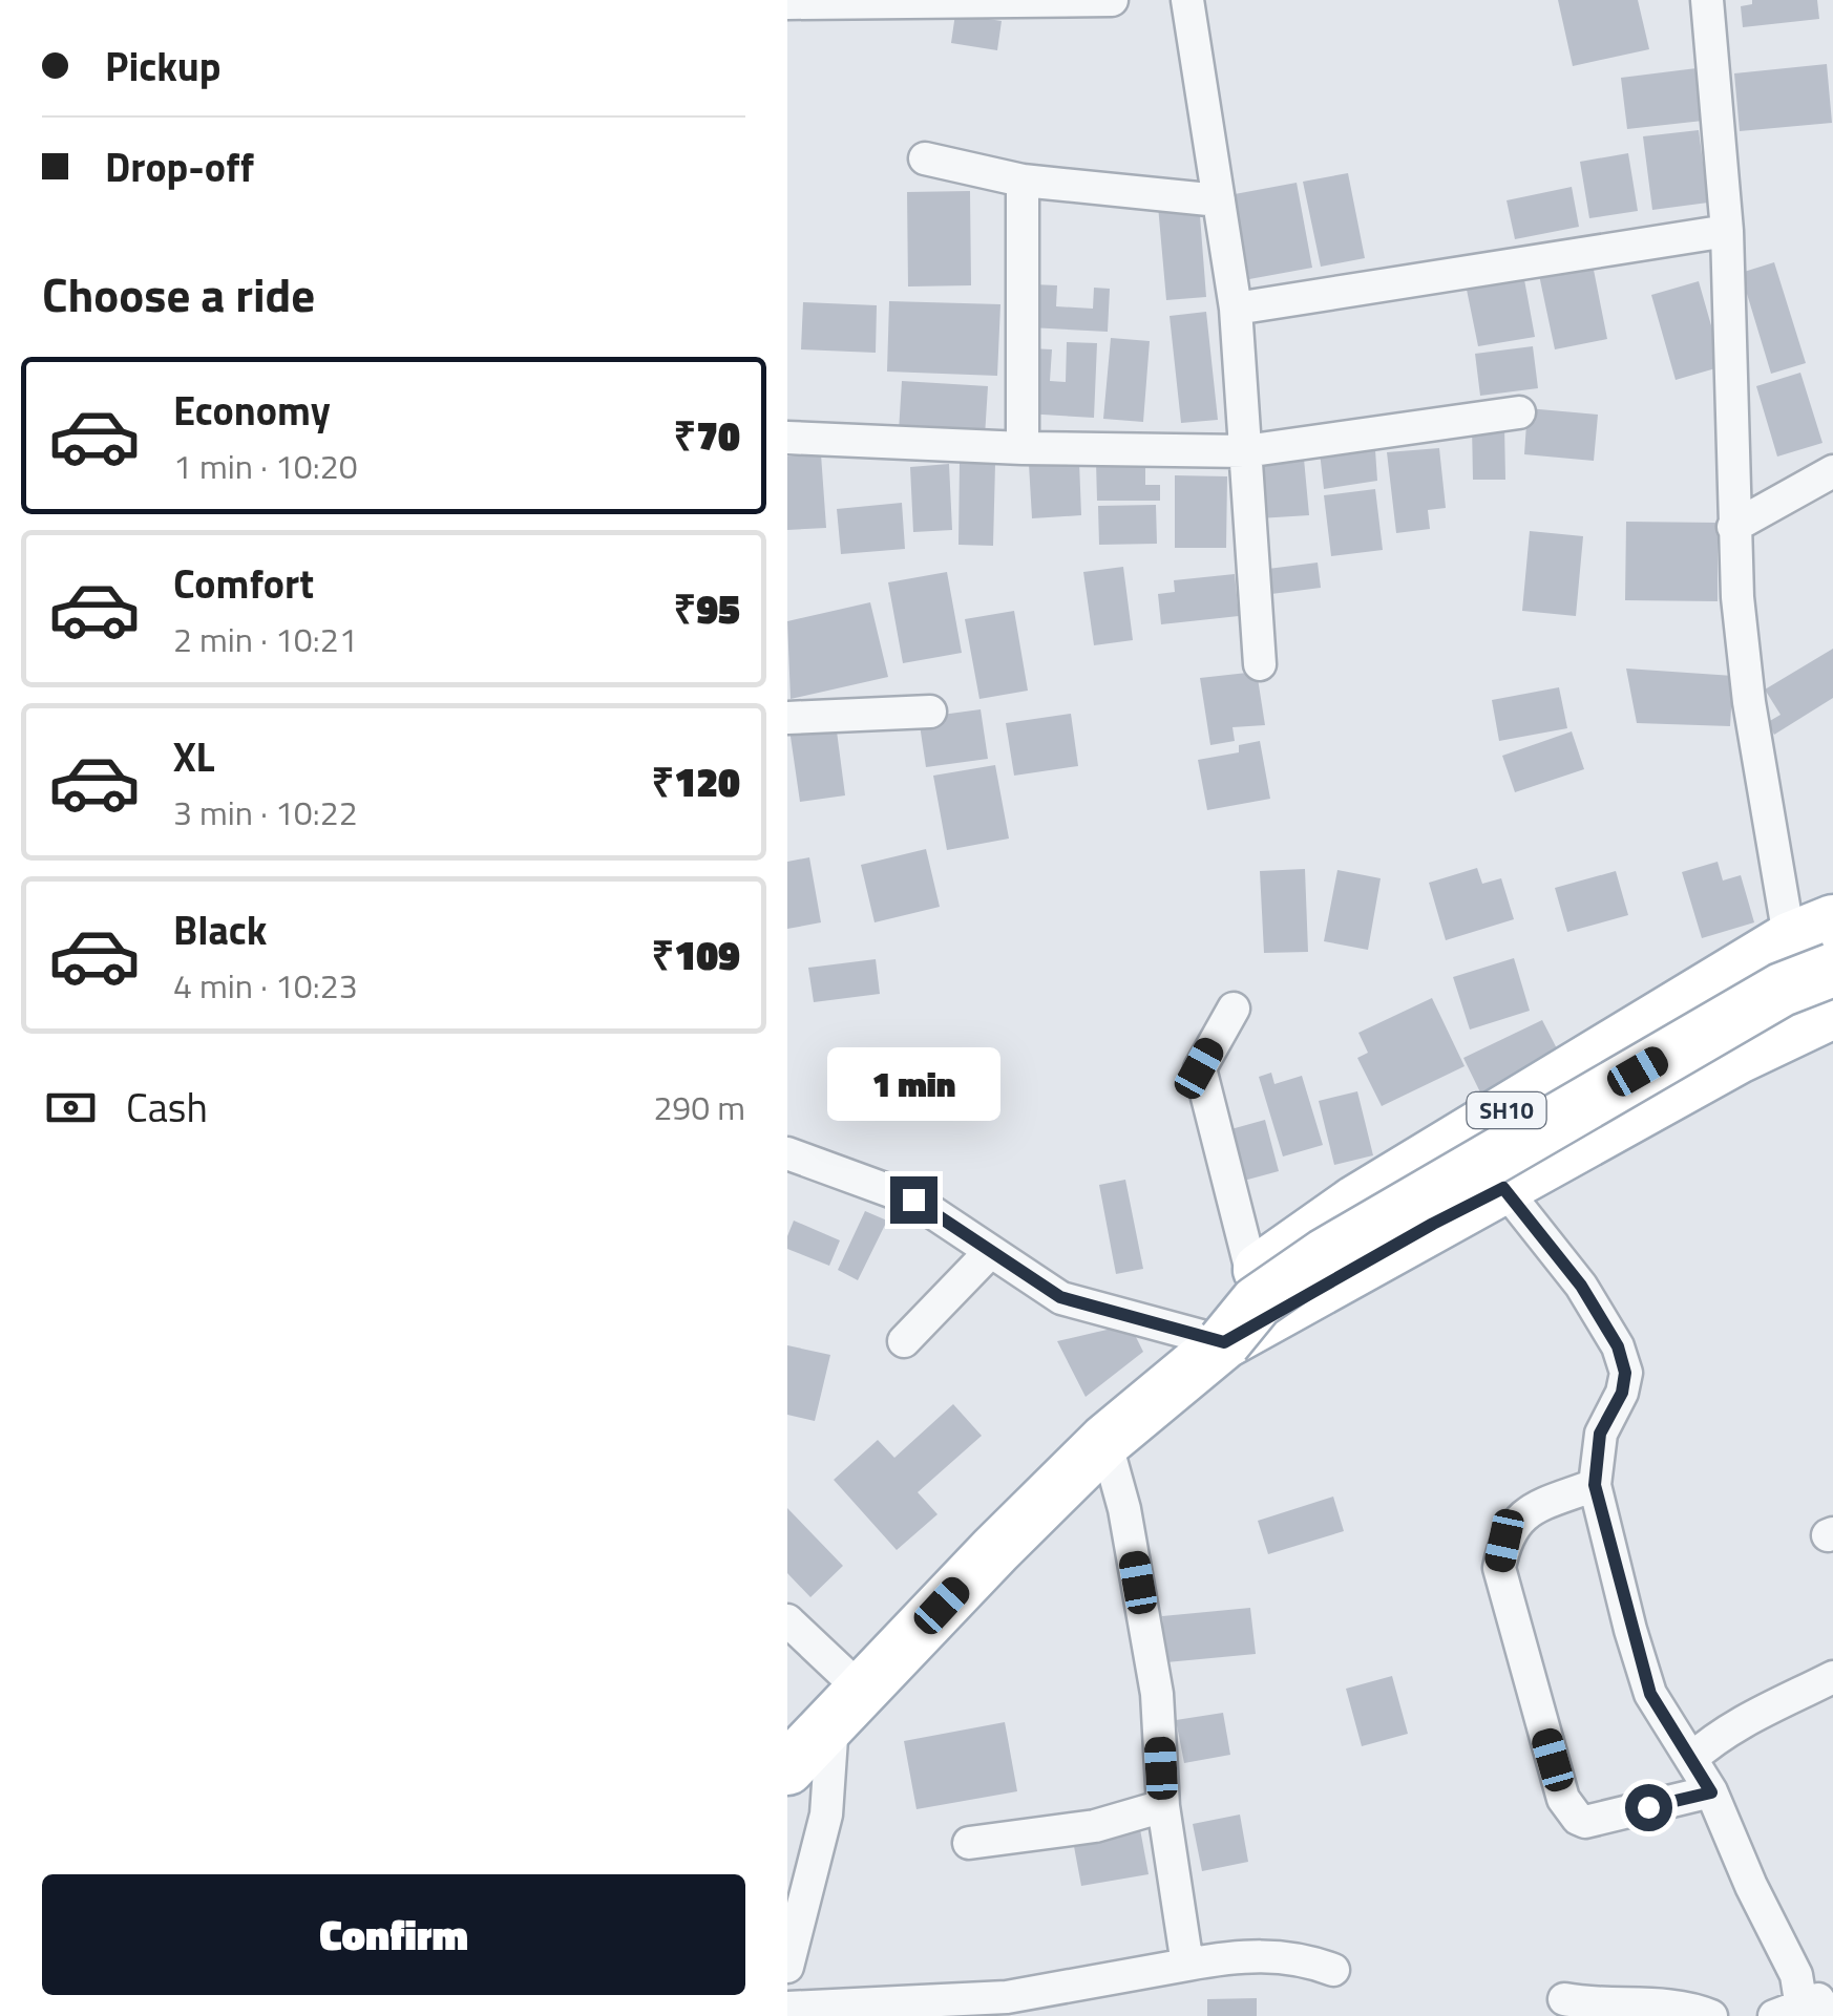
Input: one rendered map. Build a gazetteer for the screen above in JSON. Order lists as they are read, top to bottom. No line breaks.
{"streets":{"main road":["SH10"]},"page":{"banner":["Pickup","Drop-off"],"heading":"Choose a ride","list":[{"name":"Economy","note":"1 min · 10:20","value":"₹70"},{"name":"Comfort","note":"2 min · 10:21","value":"₹95"},{"name":"XL","note":"3 min · 10:22","value":"₹120"},{"name":"Black","note":"4 min · 10:23","value":"₹109"}],"bubble":"1 min","pay":["Cash","290 m"],"buttons":"Confirm"}}
